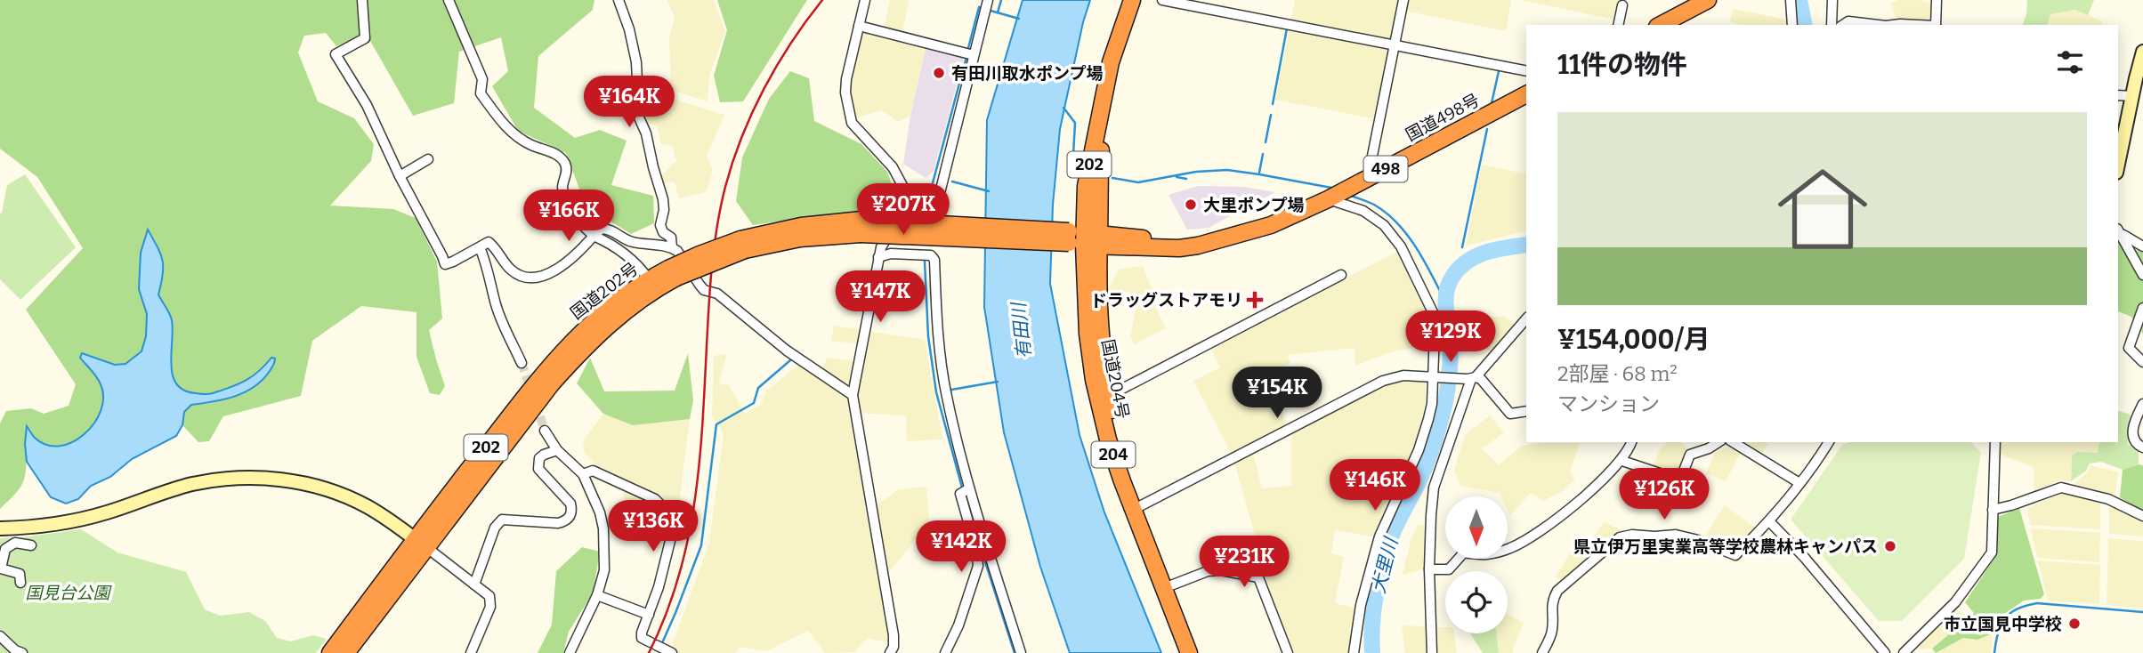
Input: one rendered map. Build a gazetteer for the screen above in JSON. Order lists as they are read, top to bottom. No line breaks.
{"streets":{"highway":["国道498号","202","498","国道202号","国道204号","204"]},"crossings":[["国道498号","202"],["国道498号","国道202号"],["国道498号","国道204号"],["202","国道202号"],["202","国道204号"],["国道202号","国道204号"]],"water":["有田川","大里川"],"parks":["国見台公園"],"places":{"other":["有田川取水ポンプ場","大里ポンプ場","県立伊万里実業高等学校農林キャンパス","市立国見中学校"],"health":["ドラッグストアモリ"]},"north":"bottom","page":{"heading":"11件の物件","price":["¥164K","¥207K","¥166K","¥147K","¥129K","¥154K","¥146K","¥126K","¥136K","¥142K","¥231K"],"list":[{"name":"¥154,000/月","note":"2部屋 · 68 m² · マンション"}]}}
